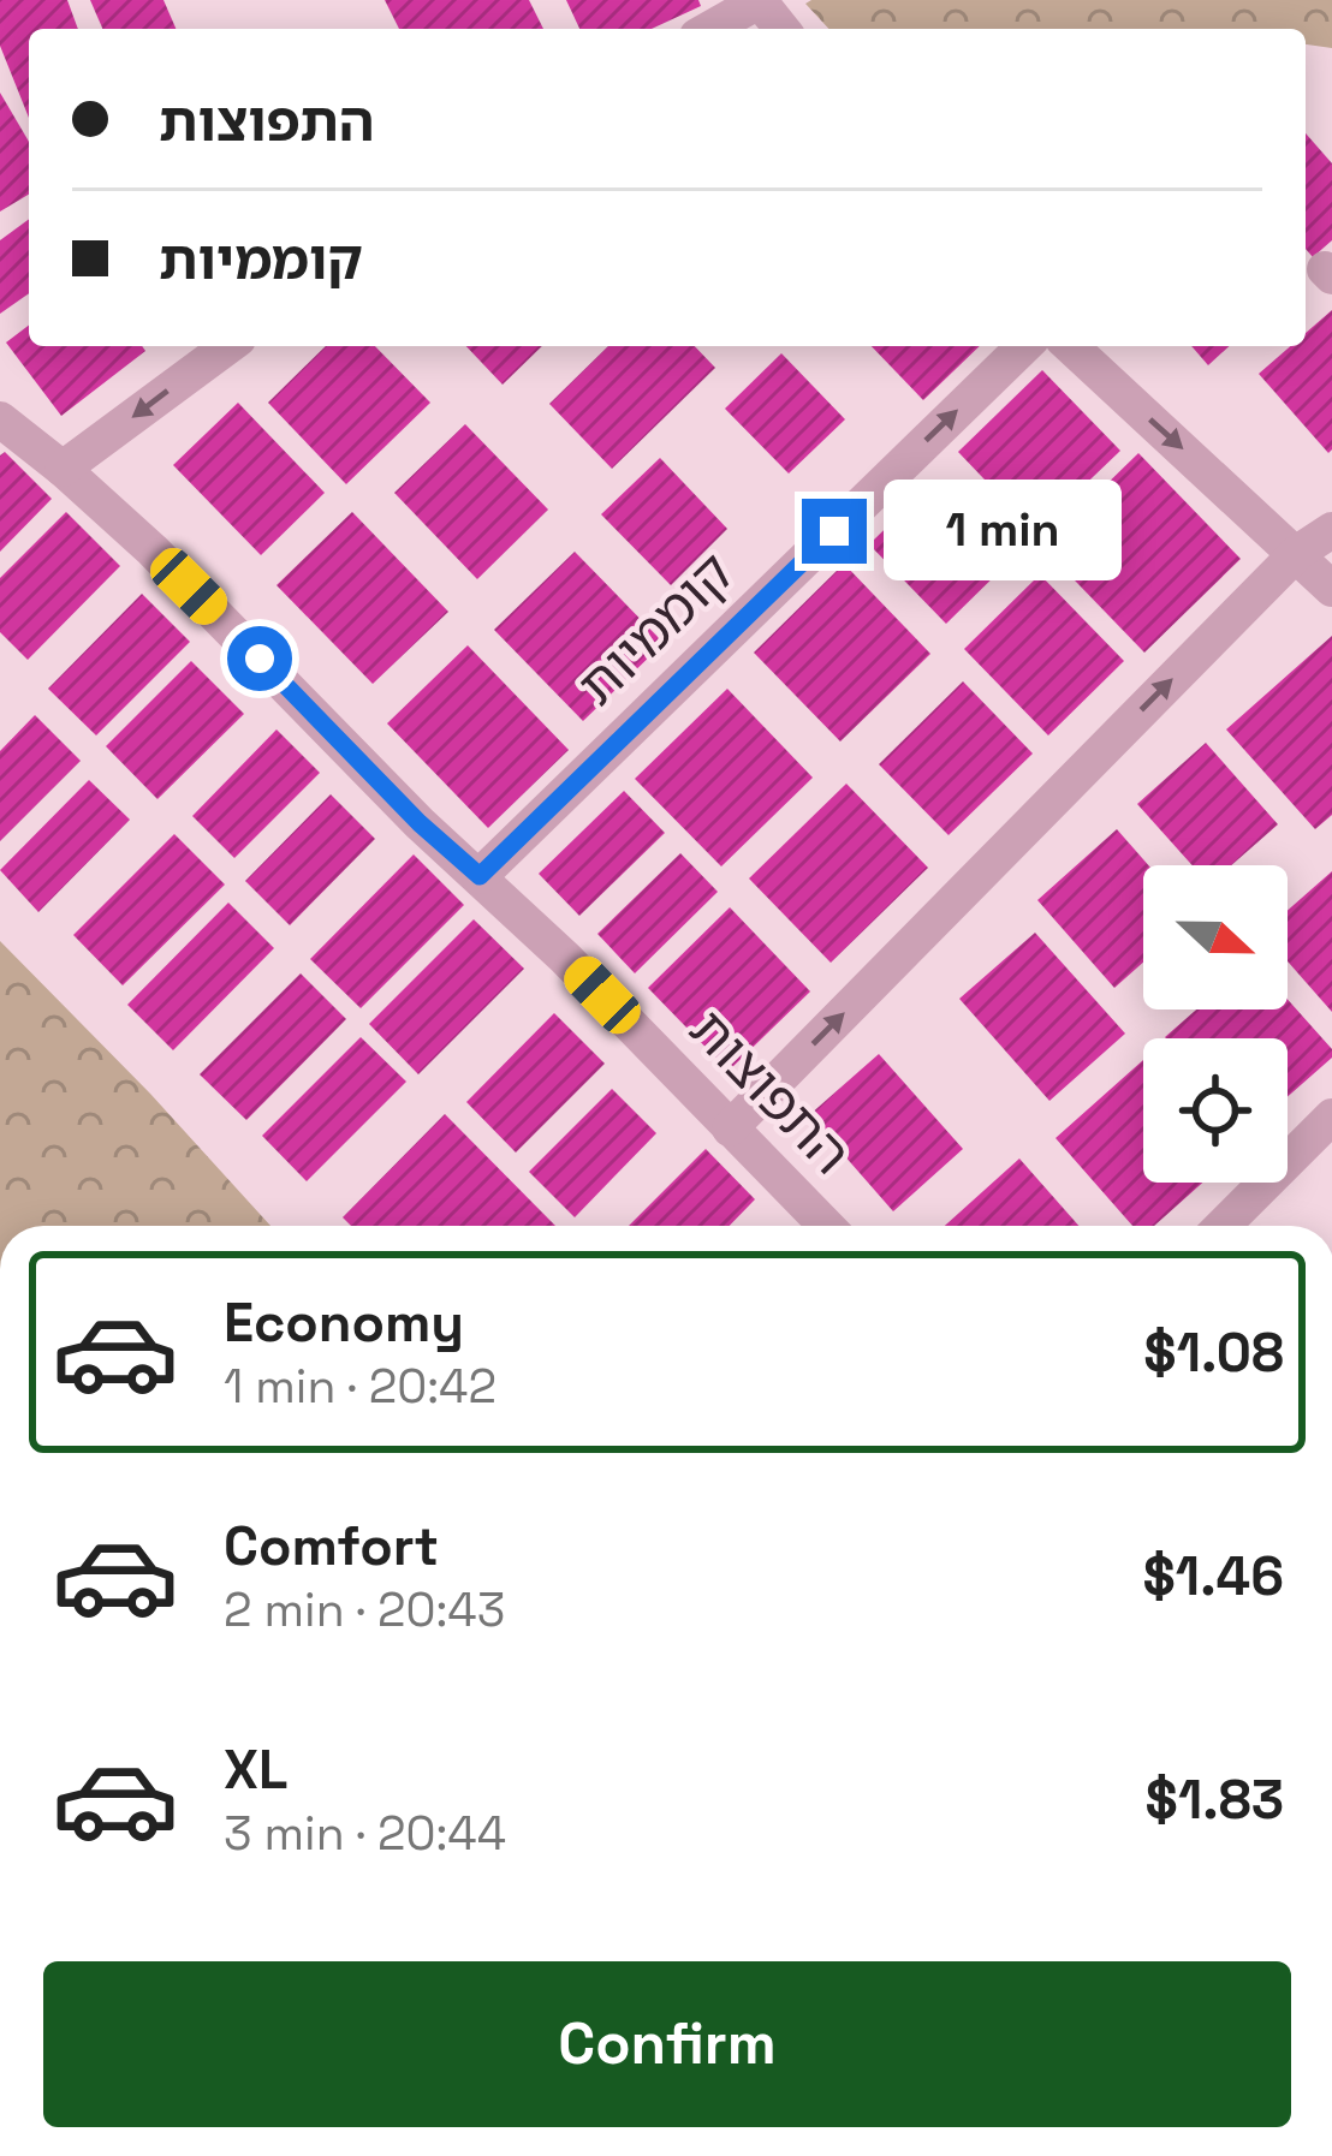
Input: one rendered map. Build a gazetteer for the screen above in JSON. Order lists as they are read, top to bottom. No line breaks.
{"streets":{"street":["קוממיות","התפוצות"]},"crossings":[["קוממיות","התפוצות"]],"one_way":["קוממיות"],"north":"right","page":{"banner":["התפוצות","קוממיות"],"bubble":"1 min","list":[{"name":"Economy","note":"1 min · 20:42","value":"$1.08"},{"name":"Comfort","note":"2 min · 20:43","value":"$1.46"},{"name":"XL","note":"3 min · 20:44","value":"$1.83"}],"buttons":"Confirm"}}
